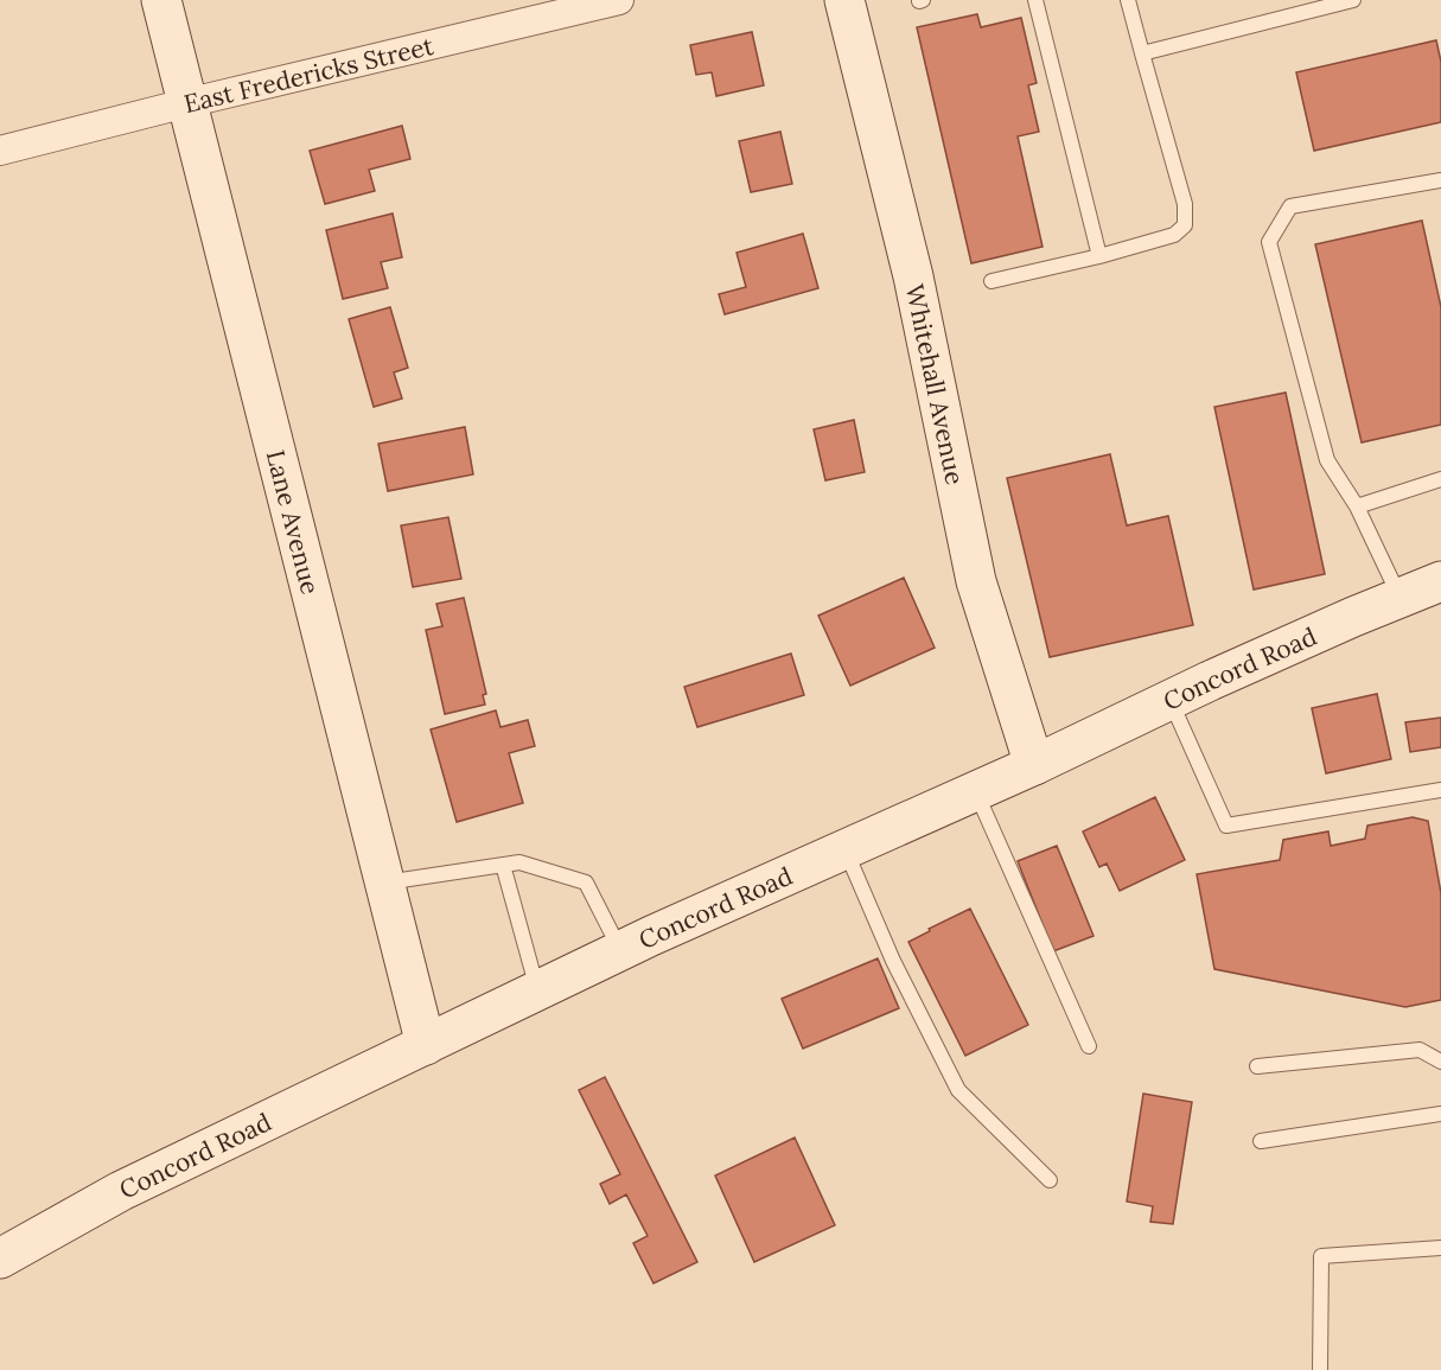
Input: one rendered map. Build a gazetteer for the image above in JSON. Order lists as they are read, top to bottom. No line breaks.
{"streets":{"street":["East Fredericks Street","Whitehall Avenue","Lane Avenue","Concord Road"]},"crossings":[["East Fredericks Street","Lane Avenue"],["Whitehall Avenue","Concord Road"],["Lane Avenue","Concord Road"]]}
